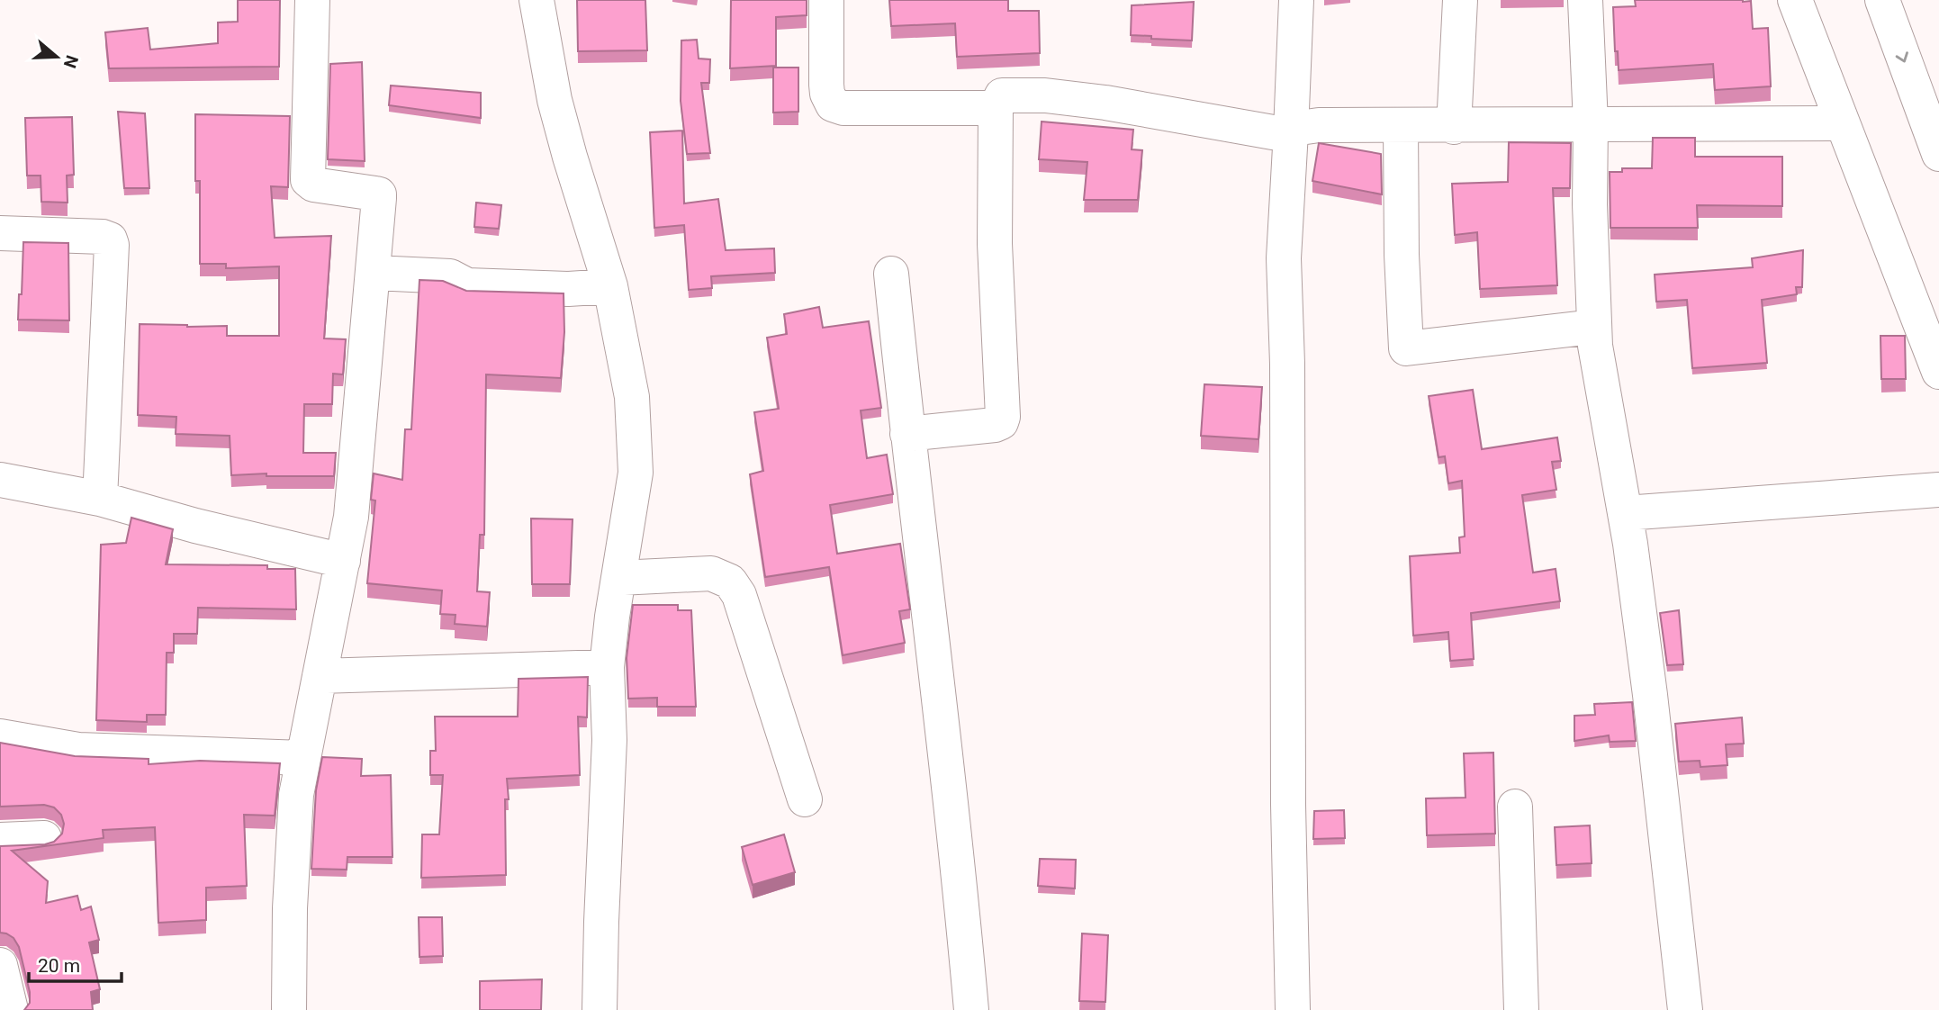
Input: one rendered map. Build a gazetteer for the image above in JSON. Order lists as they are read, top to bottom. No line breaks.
{"scale_bar":"20 m","north":"right"}
